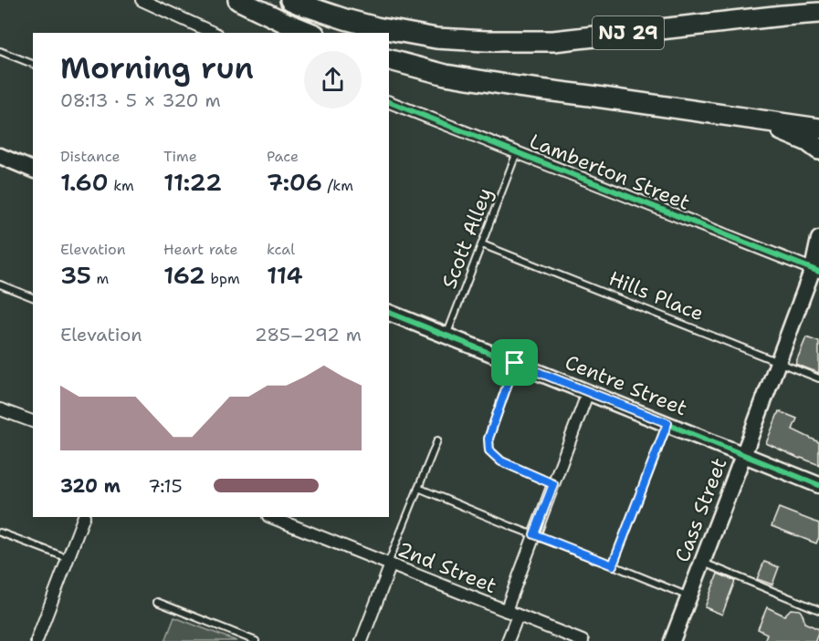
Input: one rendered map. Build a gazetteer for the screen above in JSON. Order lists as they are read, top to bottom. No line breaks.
{"streets":{"highway":["NJ 29"],"street":["Lamberton Street","Centre Street","Cass Street","2nd Street"],"lane":["Scott Alley","Hills Place"]},"crossings":[["Lamberton Street","Scott Alley"],["Lamberton Street","Cass Street"],["Scott Alley","Hills Place"],["Scott Alley","Centre Street"],["Hills Place","Cass Street"],["Centre Street","Cass Street"]],"page":{"heading":["Morning run","08:13 · 5 × 320 m"],"stats":[["Distance","1.60 km"],["Time","11:22"],["Pace","7:06 /km"],["Elevation","35 m"],["Heart rate","162 bpm"],["kcal","114"]],"chart":["Elevation","285–292 m"],"list":[{"name":"320 m","note":"7:15"}]}}
